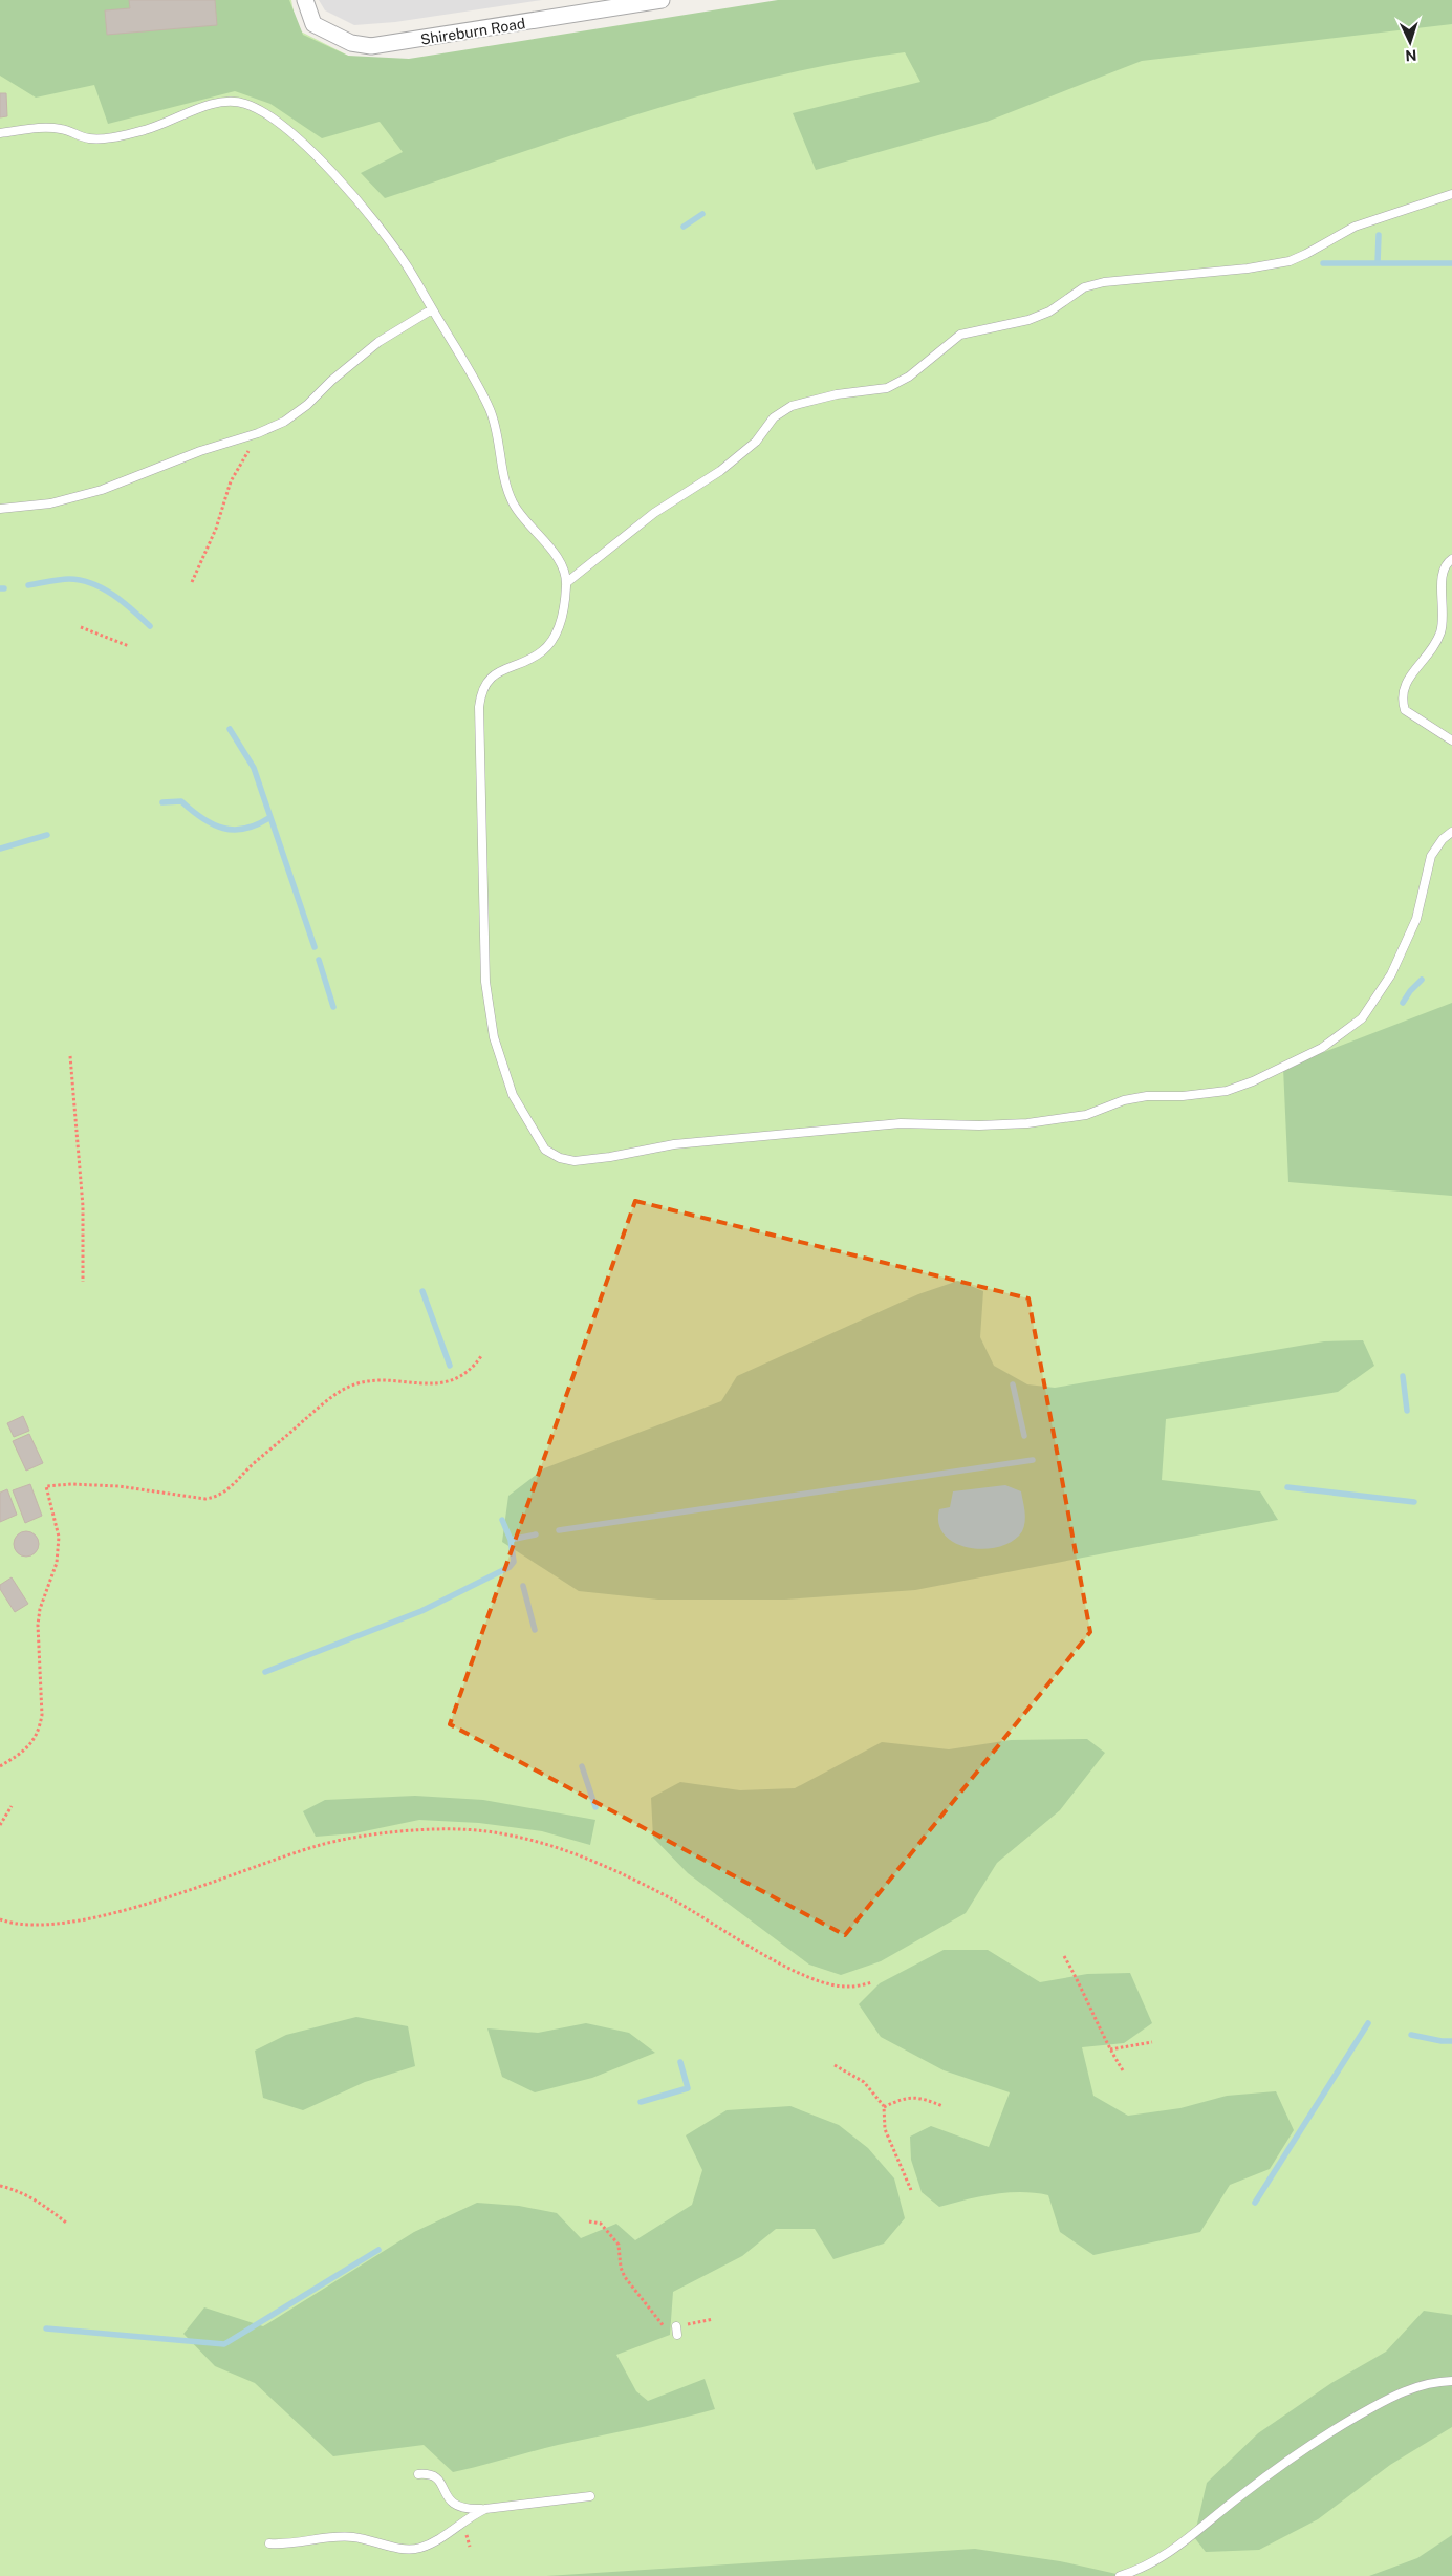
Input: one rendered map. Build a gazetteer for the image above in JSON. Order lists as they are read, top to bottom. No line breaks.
{"streets":{"street":["Shireburn Road"]},"north":"bottom"}
